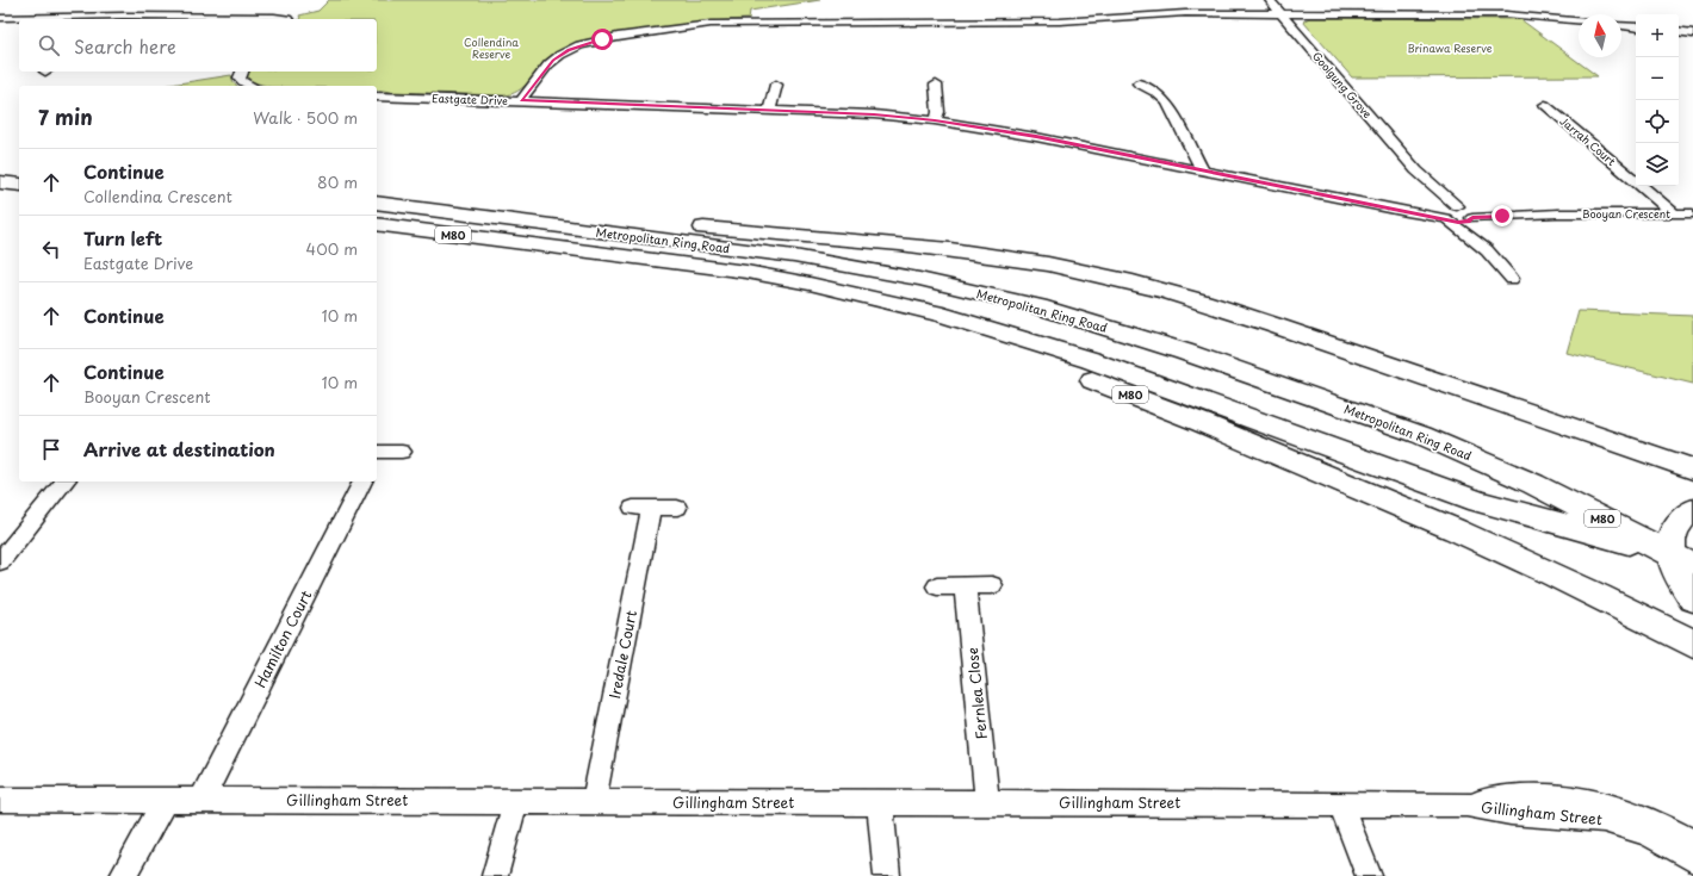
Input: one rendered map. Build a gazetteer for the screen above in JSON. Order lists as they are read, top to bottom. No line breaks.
{"streets":{"highway":["M80","Metropolitan Ring Road"],"street":["Goolgung Grove","Eastgate Drive","Jarrah Court","Booyan Crescent","Hamilton Court","Iredale Court","Fernlea Close","Gillingham Street"]},"crossings":[["Goolgung Grove","Eastgate Drive"],["Goolgung Grove","Booyan Crescent"],["Eastgate Drive","Booyan Crescent"],["Jarrah Court","Booyan Crescent"],["M80","Metropolitan Ring Road"],["Hamilton Court","Gillingham Street"],["Iredale Court","Gillingham Street"],["Fernlea Close","Gillingham Street"]],"parks":["Collendina Reserve","Brinawa Reserve"],"north":"top","page":{"map_buttons":["+","−"],"search":"Search here","heading":["7 min","Walk · 500 m"],"list":[["Continue","Collendina Crescent","80 m"],["Turn left","Eastgate Drive","400 m"],["Continue","10 m"],["Continue","Booyan Crescent","10 m"],"Arrive at destination"]}}
